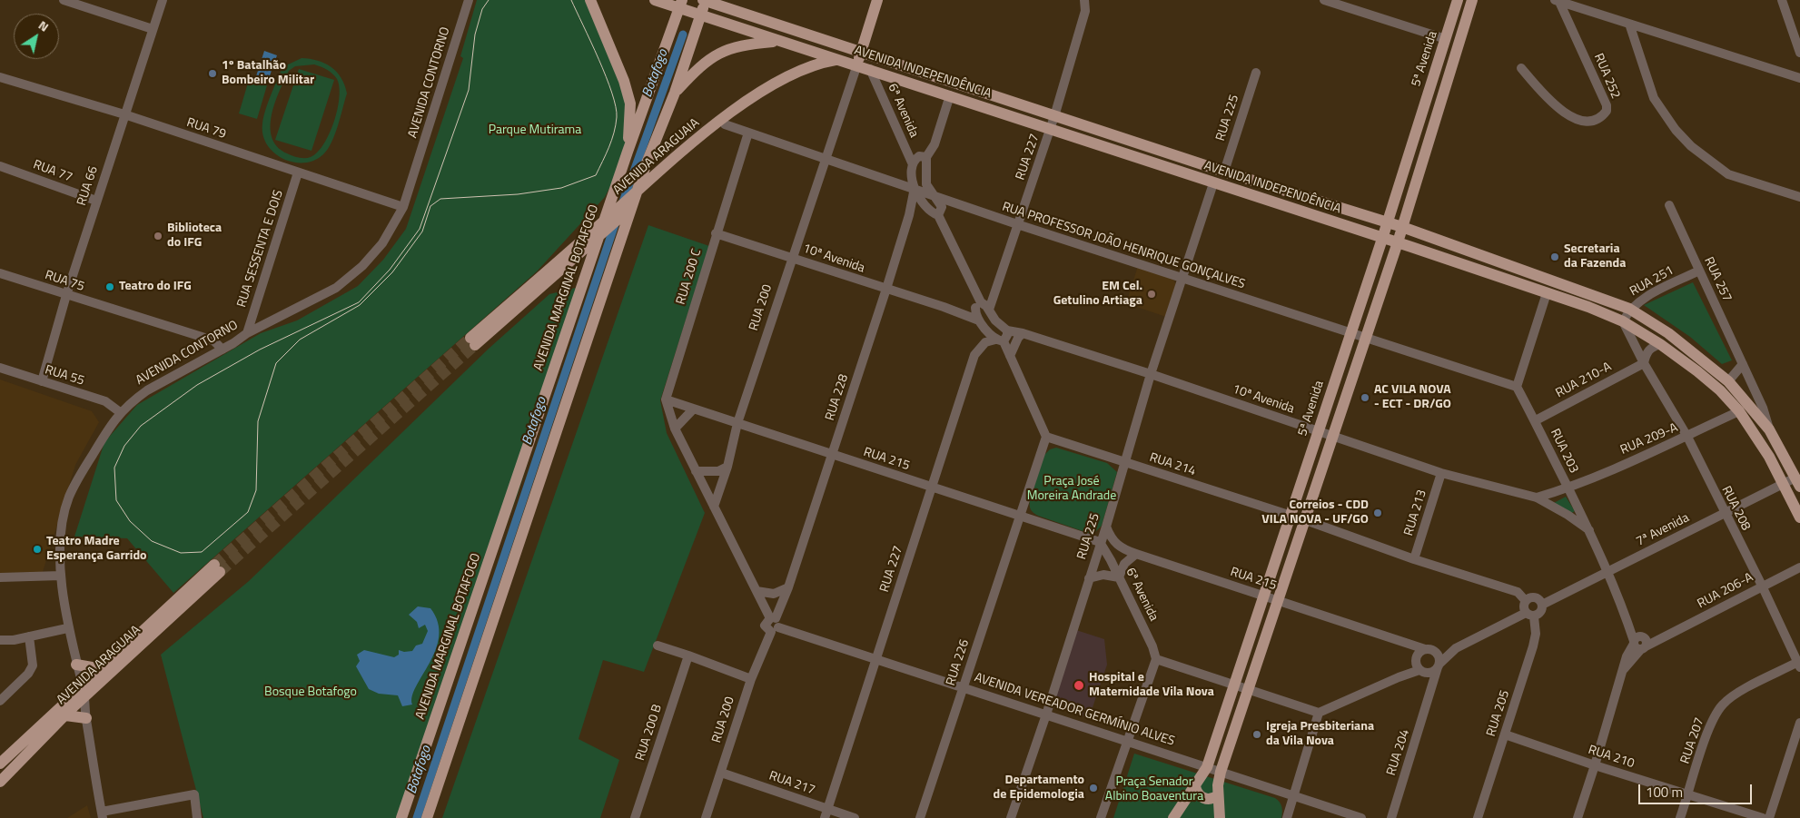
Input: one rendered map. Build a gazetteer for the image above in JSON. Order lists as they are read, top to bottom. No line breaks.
{"streets":{"main road":["5ª Avenida","AVENIDA INDEPENDÊNCIA","AVENIDA ARAGUAIA","AVENIDA MARGINAL BOTAFOGO","RUA 200"],"street":["RUA 252","AVENIDA CONTORNO","6ª Avenida","RUA 225","RUA 79","RUA 227","RUA 77","RUA 66","RUA PROFESSOR JOÃO HENRIQUE GONÇALVES","RUA SESSENTA E DOIS","10ª Avenida","RUA 200 C","RUA 257","RUA 75","RUA 251","RUA 55","RUA 210-A","RUA 228","RUA 209-A","RUA 203","RUA 215","RUA 214","RUA 208","RUA 213","7ª Avenida","RUA 206-A","RUA 226","AVENIDA VEREADOR GERMÍNIO ALVES","RUA 205","RUA 200 B","RUA 207","RUA 204","RUA 210","RUA 217"]},"crossings":[["5ª Avenida","AVENIDA INDEPENDÊNCIA"],["5ª Avenida","RUA PROFESSOR JOÃO HENRIQUE GONÇALVES"],["5ª Avenida","10ª Avenida"],["5ª Avenida","RUA 215"],["5ª Avenida","RUA 214"],["5ª Avenida","AVENIDA VEREADOR GERMÍNIO ALVES"],["AVENIDA INDEPENDÊNCIA","6ª Avenida"],["AVENIDA INDEPENDÊNCIA","RUA 225"],["AVENIDA INDEPENDÊNCIA","AVENIDA ARAGUAIA"],["AVENIDA INDEPENDÊNCIA","RUA 227"],["AVENIDA INDEPENDÊNCIA","RUA 257"],["AVENIDA INDEPENDÊNCIA","RUA 251"],["AVENIDA INDEPENDÊNCIA","RUA 200"],["AVENIDA INDEPENDÊNCIA","RUA 209-A"],["AVENIDA INDEPENDÊNCIA","RUA 208"],["AVENIDA INDEPENDÊNCIA","7ª Avenida"],["AVENIDA CONTORNO","RUA 79"],["AVENIDA CONTORNO","AVENIDA ARAGUAIA"],["AVENIDA CONTORNO","RUA SESSENTA E DOIS"],["AVENIDA CONTORNO","RUA 75"],["AVENIDA CONTORNO","RUA 55"],["6ª Avenida","RUA 225"],["6ª Avenida","RUA 227"],["6ª Avenida","RUA PROFESSOR JOÃO HENRIQUE GONÇALVES"],["6ª Avenida","10ª Avenida"],["6ª Avenida","RUA 228"],["6ª Avenida","RUA 215"],["6ª Avenida","RUA 214"],["6ª Avenida","RUA 226"],["RUA 225","RUA PROFESSOR JOÃO HENRIQUE GONÇALVES"],["RUA 225","10ª Avenida"],["RUA 225","RUA 215"],["RUA 225","RUA 214"],["RUA 225","AVENIDA VEREADOR GERMÍNIO ALVES"],["RUA 79","RUA 66"],["RUA 79","RUA SESSENTA E DOIS"],["AVENIDA ARAGUAIA","RUA PROFESSOR JOÃO HENRIQUE GONÇALVES"],["AVENIDA ARAGUAIA","RUA 200"],["RUA 227","RUA PROFESSOR JOÃO HENRIQUE GONÇALVES"],["RUA 227","RUA 215"],["RUA 227","AVENIDA VEREADOR GERMÍNIO ALVES"],["RUA 227","RUA 217"],["RUA 77","RUA 66"],["RUA 66","RUA 75"],["RUA 66","RUA 55"],["RUA PROFESSOR JOÃO HENRIQUE GONÇALVES","RUA 200 C"],["RUA PROFESSOR JOÃO HENRIQUE GONÇALVES","RUA 200"],["RUA PROFESSOR JOÃO HENRIQUE GONÇALVES","RUA 228"],["RUA PROFESSOR JOÃO HENRIQUE GONÇALVES","RUA 203"],["10ª Avenida","RUA 200 C"],["10ª Avenida","RUA 200"],["10ª Avenida","RUA 228"],["10ª Avenida","RUA 203"],["10ª Avenida","RUA 213"],["RUA 200 C","RUA 215"],["RUA 257","RUA 251"],["RUA 251","RUA 208"],["RUA 200","RUA 228"],["RUA 200","RUA 215"],["RUA 200","AVENIDA VEREADOR GERMÍNIO ALVES"],["RUA 200","RUA 217"],["RUA 210-A","RUA 203"],["RUA 210-A","RUA 208"],["RUA 228","RUA 215"],["RUA 228","AVENIDA VEREADOR GERMÍNIO ALVES"],["RUA 209-A","RUA 203"],["RUA 209-A","RUA 208"],["RUA 203","7ª Avenida"],["RUA 203","RUA 206-A"],["RUA 215","RUA 226"],["RUA 215","RUA 204"],["RUA 214","RUA 226"],["RUA 208","7ª Avenida"],["RUA 208","RUA 206-A"],["RUA 208","RUA 207"],["7ª Avenida","RUA 205"],["RUA 226","AVENIDA VEREADOR GERMÍNIO ALVES"],["RUA 205","RUA 210"],["RUA 207","RUA 210"]],"water":["Botafogo"],"parks":["Parque Mutirama","Praça José Moreira Andrade","Bosque Botafogo","Praça Senador Albino Boaventura"],"places":["1º Batalhão Bombeiro Militar","Biblioteca do IFG","Secretaria da Fazenda","Teatro do IFG","EM Cel. Getulino Artiaga","AC VILA NOVA - ECT - DR/GO","Correios - CDD VILA NOVA - UF/GO","Teatro Madre Esperança Garrido","Hospital e Maternidade Vila Nova","Igreja Presbiteriana da Vila Nova","Departamento de Epidemologia"],"scale_bar":"100 m","north":"top right"}
